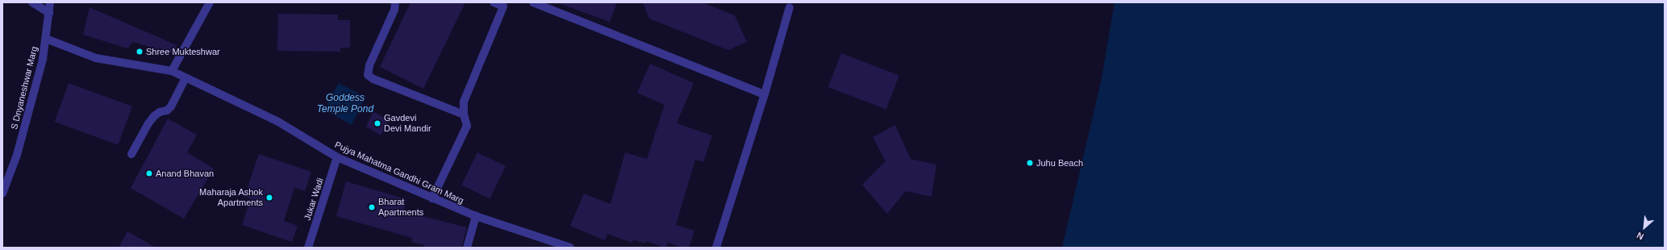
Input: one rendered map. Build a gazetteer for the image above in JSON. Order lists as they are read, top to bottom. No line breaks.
{"streets":{"street":["S Dnyaneshwar Marg","Pujya Mahatma Gandhi Gram Marg","Jukar Wadi"]},"crossings":[["S Dnyaneshwar Marg","Pujya Mahatma Gandhi Gram Marg"],["Pujya Mahatma Gandhi Gram Marg","Jukar Wadi"]],"water":["Goddess Temple Pond"],"places":["Shree Mukteshwar","Gavdevi Devi Mandir","Juhu Beach","Anand Bhavan","Maharaja Ashok Apartments","Bharat Apartments"],"north":"bottom left"}
